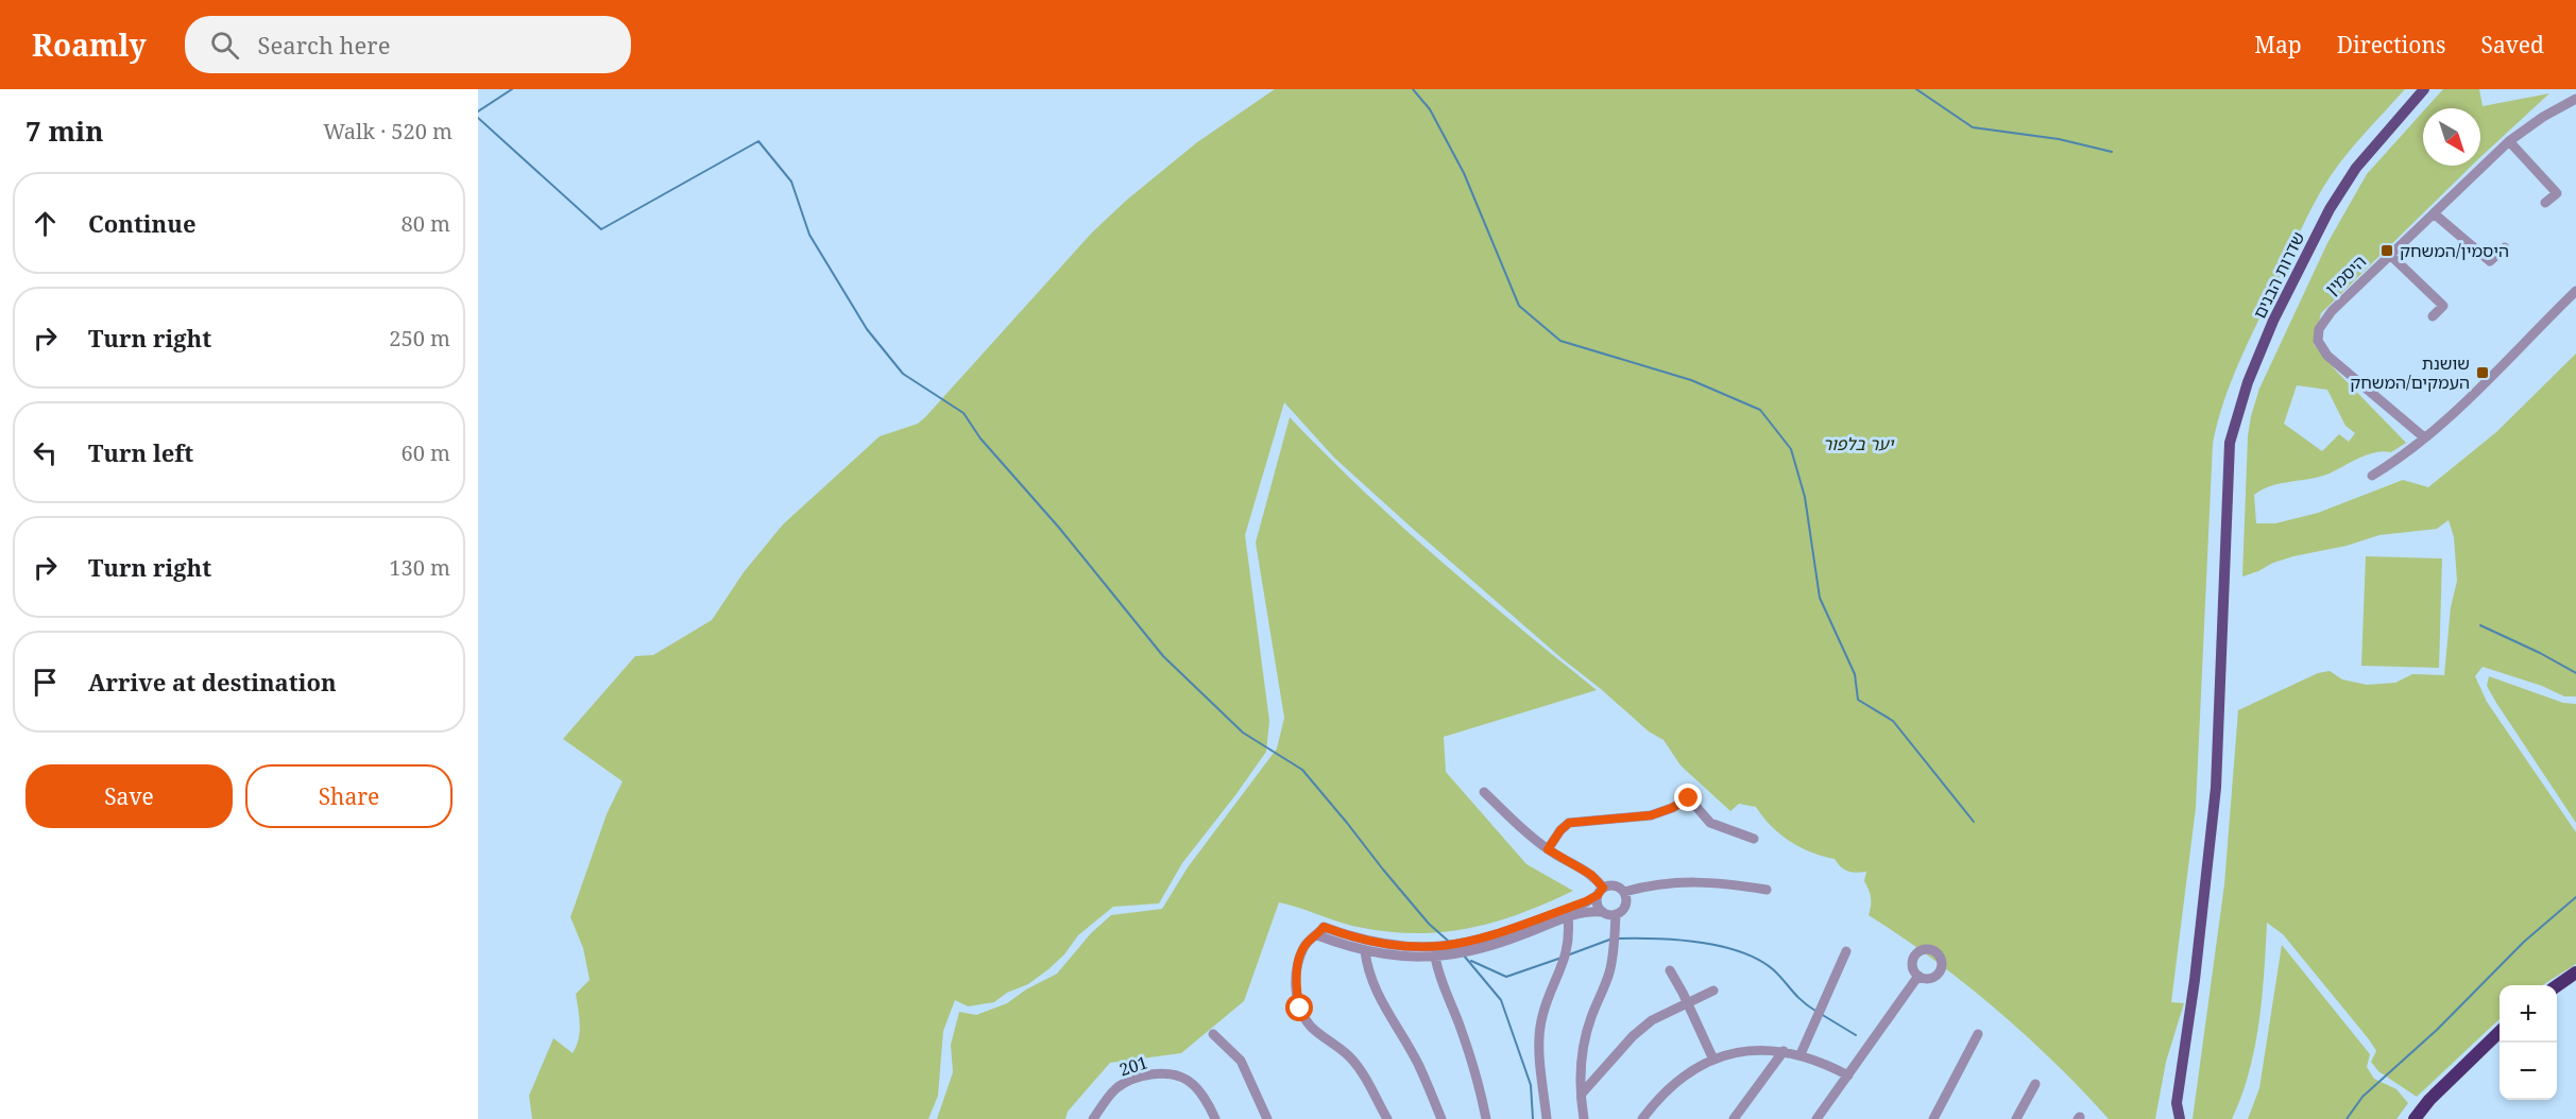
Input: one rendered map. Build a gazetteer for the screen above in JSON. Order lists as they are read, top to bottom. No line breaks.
{"streets":{"main road":["שדרות הבנים"],"street":["היסמין","201"]},"parks":["יער בלפור"],"places":{"transit":["היסמין/המשחק","שושנת העמקים/המשחק"]},"north":"bottom right","page":{"header":"Roamly","search":"Search here","nav":["Map","Directions","Saved"],"heading":["7 min","Walk · 520 m"],"list":[["Continue","80 m"],["Turn right","250 m"],["Turn left","60 m"],["Turn right","130 m"],"Arrive at destination"],"buttons":["Save","Share"],"map_buttons":["+","−"]}}
